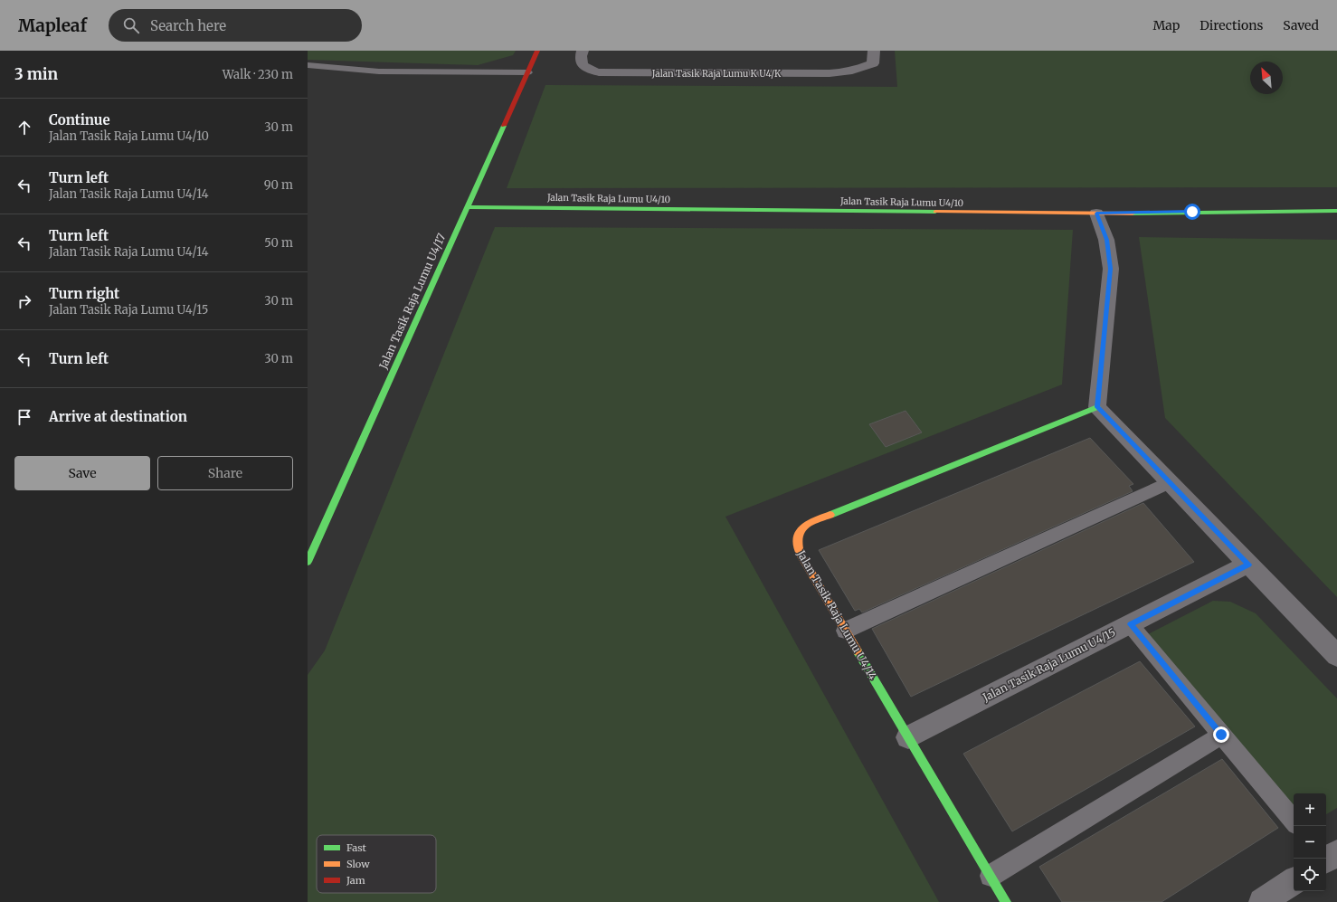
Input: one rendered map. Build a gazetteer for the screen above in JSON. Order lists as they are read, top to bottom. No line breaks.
{"streets":{"street":["Jalan Tasik Raja Lumu K U4/K","Jalan Tasik Raja Lumu U4/10","Jalan Tasik Raja Lumu U4/17","Jalan Tasik Raja Lumu U4/14","Jalan Tasik Raja Lumu U4/15"]},"crossings":[["Jalan Tasik Raja Lumu U4/10","Jalan Tasik Raja Lumu U4/17"],["Jalan Tasik Raja Lumu U4/14","Jalan Tasik Raja Lumu U4/15"]],"legend":["Fast","Slow","Jam"],"north":"top left","page":{"header":"Mapleaf","search":"Search here","nav":["Map","Directions","Saved"],"heading":["3 min","Walk · 230 m"],"list":[["Continue","Jalan Tasik Raja Lumu U4/10","30 m"],["Turn left","Jalan Tasik Raja Lumu U4/14","90 m"],["Turn left","Jalan Tasik Raja Lumu U4/14","50 m"],["Turn right","Jalan Tasik Raja Lumu U4/15","30 m"],["Turn left","30 m"],"Arrive at destination"],"buttons":["Save","Share"],"map_buttons":["+","−"]}}
